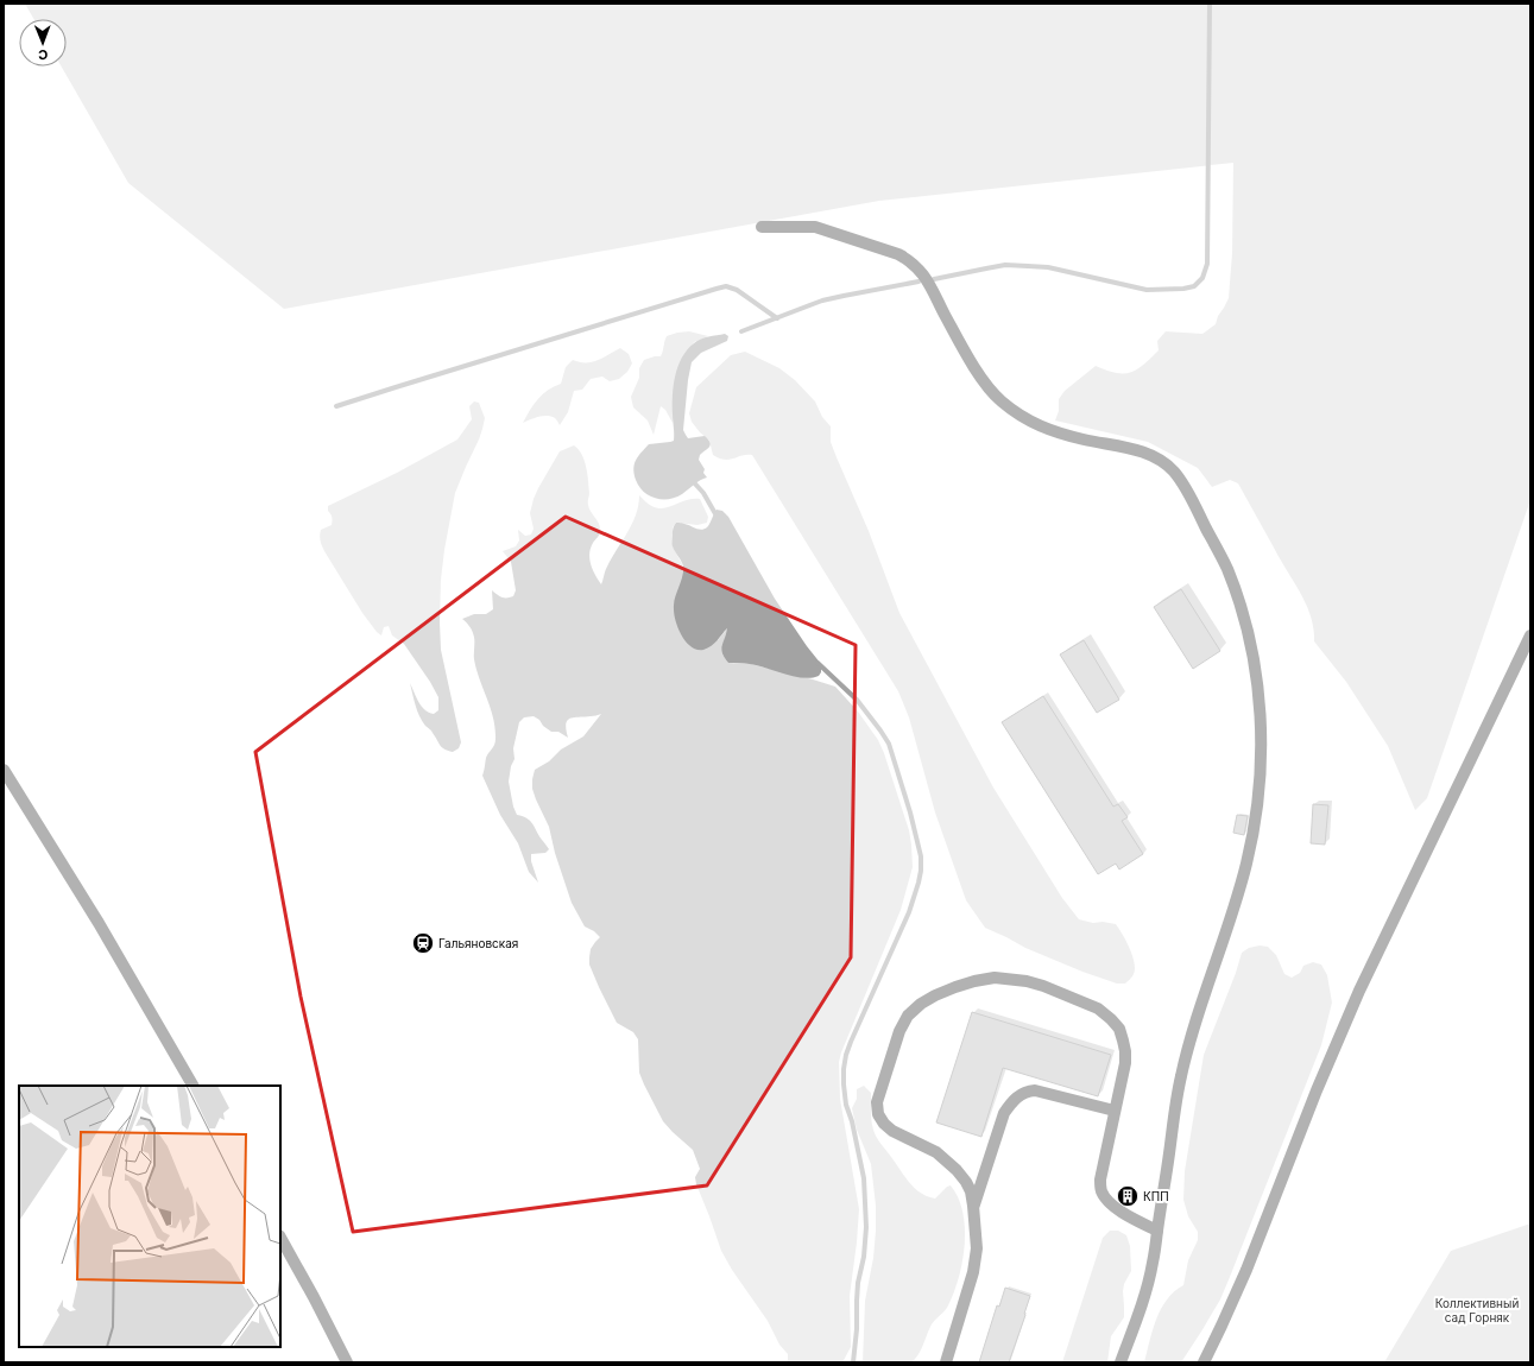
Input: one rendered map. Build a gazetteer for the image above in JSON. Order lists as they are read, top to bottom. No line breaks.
{"parks":["Коллективный сад Горняк"],"places":{"station":["Гальяновская"],"building":["КПП"]},"north":"bottom"}
